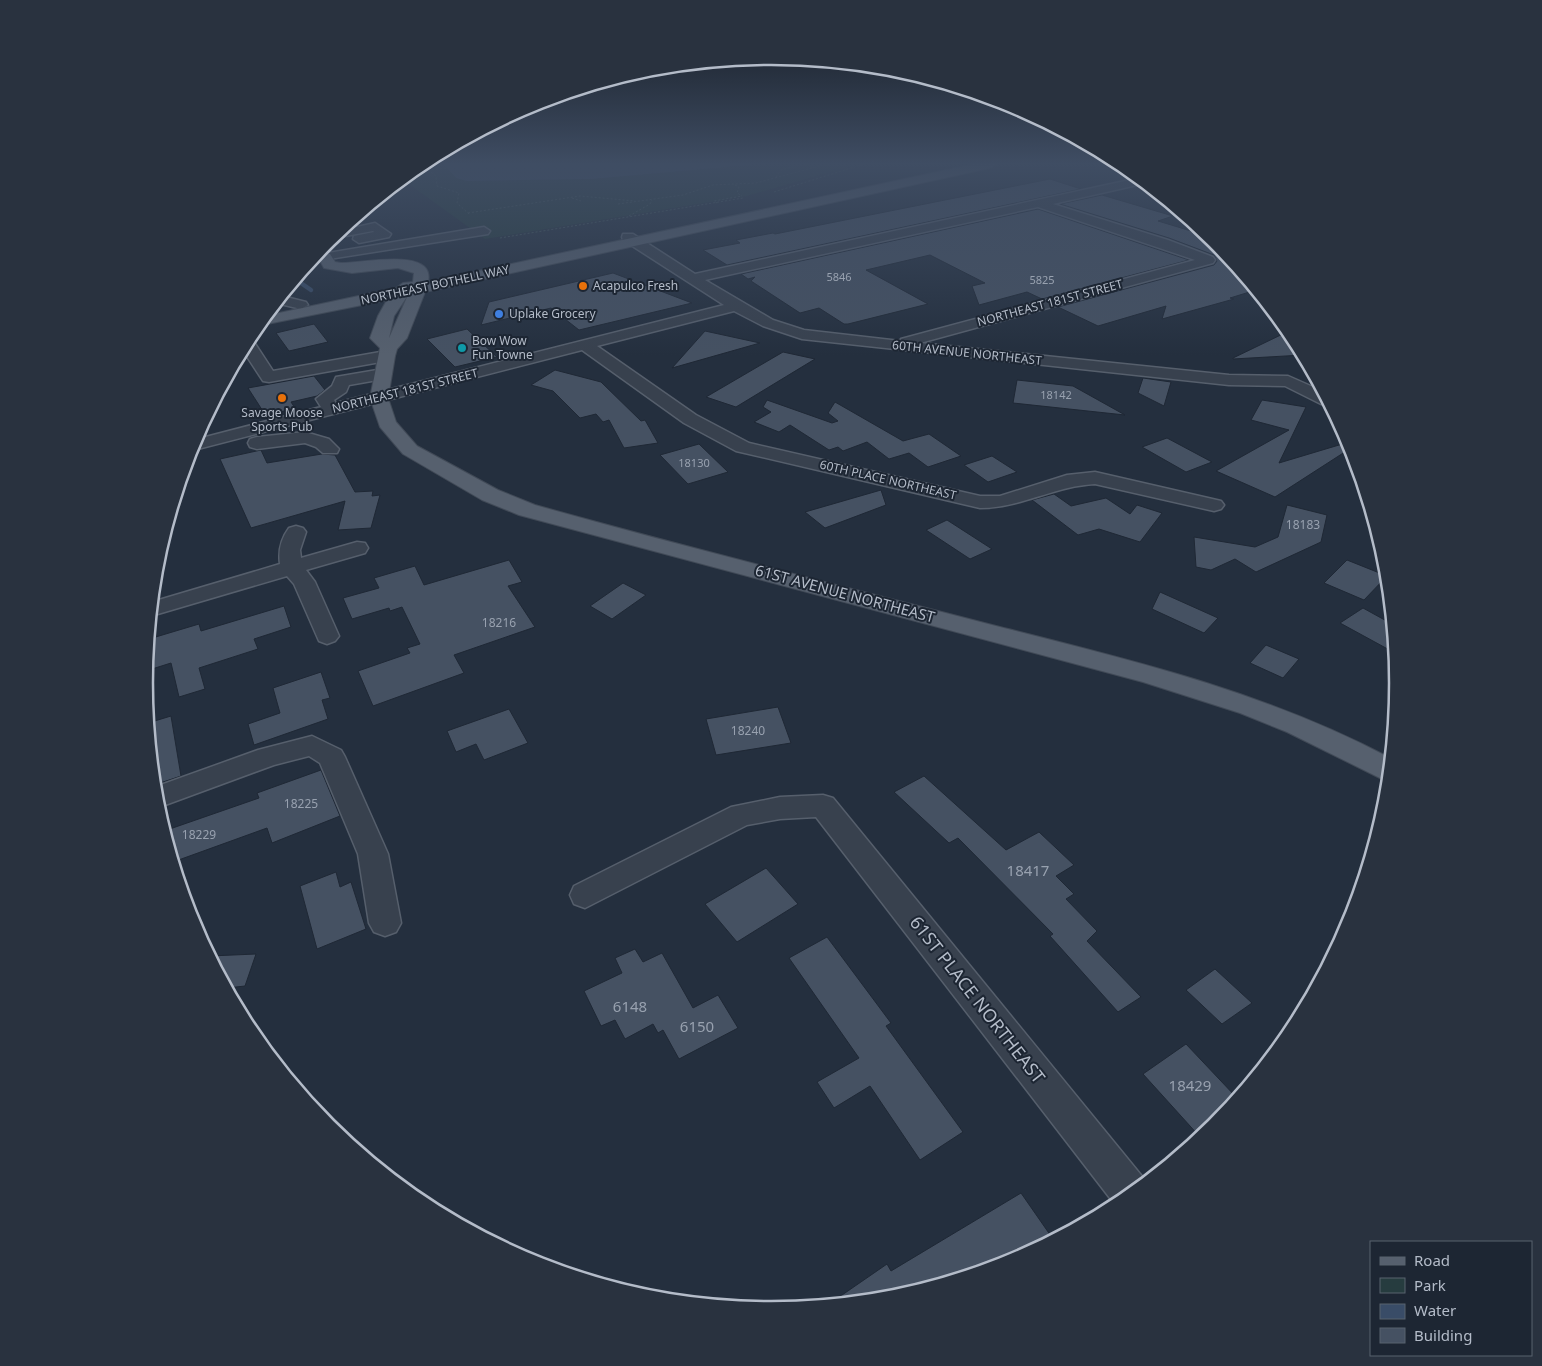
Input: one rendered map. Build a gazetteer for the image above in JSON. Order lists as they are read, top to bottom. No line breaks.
{"streets":{"main road":["NORTHEAST BOTHELL WAY","61ST AVENUE NORTHEAST"],"street":["NORTHEAST 181ST STREET","60TH AVENUE NORTHEAST","60TH PLACE NORTHEAST","61ST PLACE NORTHEAST"]},"crossings":[["NORTHEAST BOTHELL WAY","60TH AVENUE NORTHEAST"],["NORTHEAST BOTHELL WAY","61ST AVENUE NORTHEAST"],["NORTHEAST 181ST STREET","60TH AVENUE NORTHEAST"],["NORTHEAST 181ST STREET","60TH PLACE NORTHEAST"],["NORTHEAST 181ST STREET","61ST AVENUE NORTHEAST"]],"places":["Acapulco Fresh","Uplake Grocery","Bow Wow Fun Towne","Savage Moose Sports Pub"],"house_numbers":["5846","5825","18142","18130","18183","18216","18240","18225","18229","18417","6148","6150","18429"],"legend":["Road","Park","Water","Building"]}
